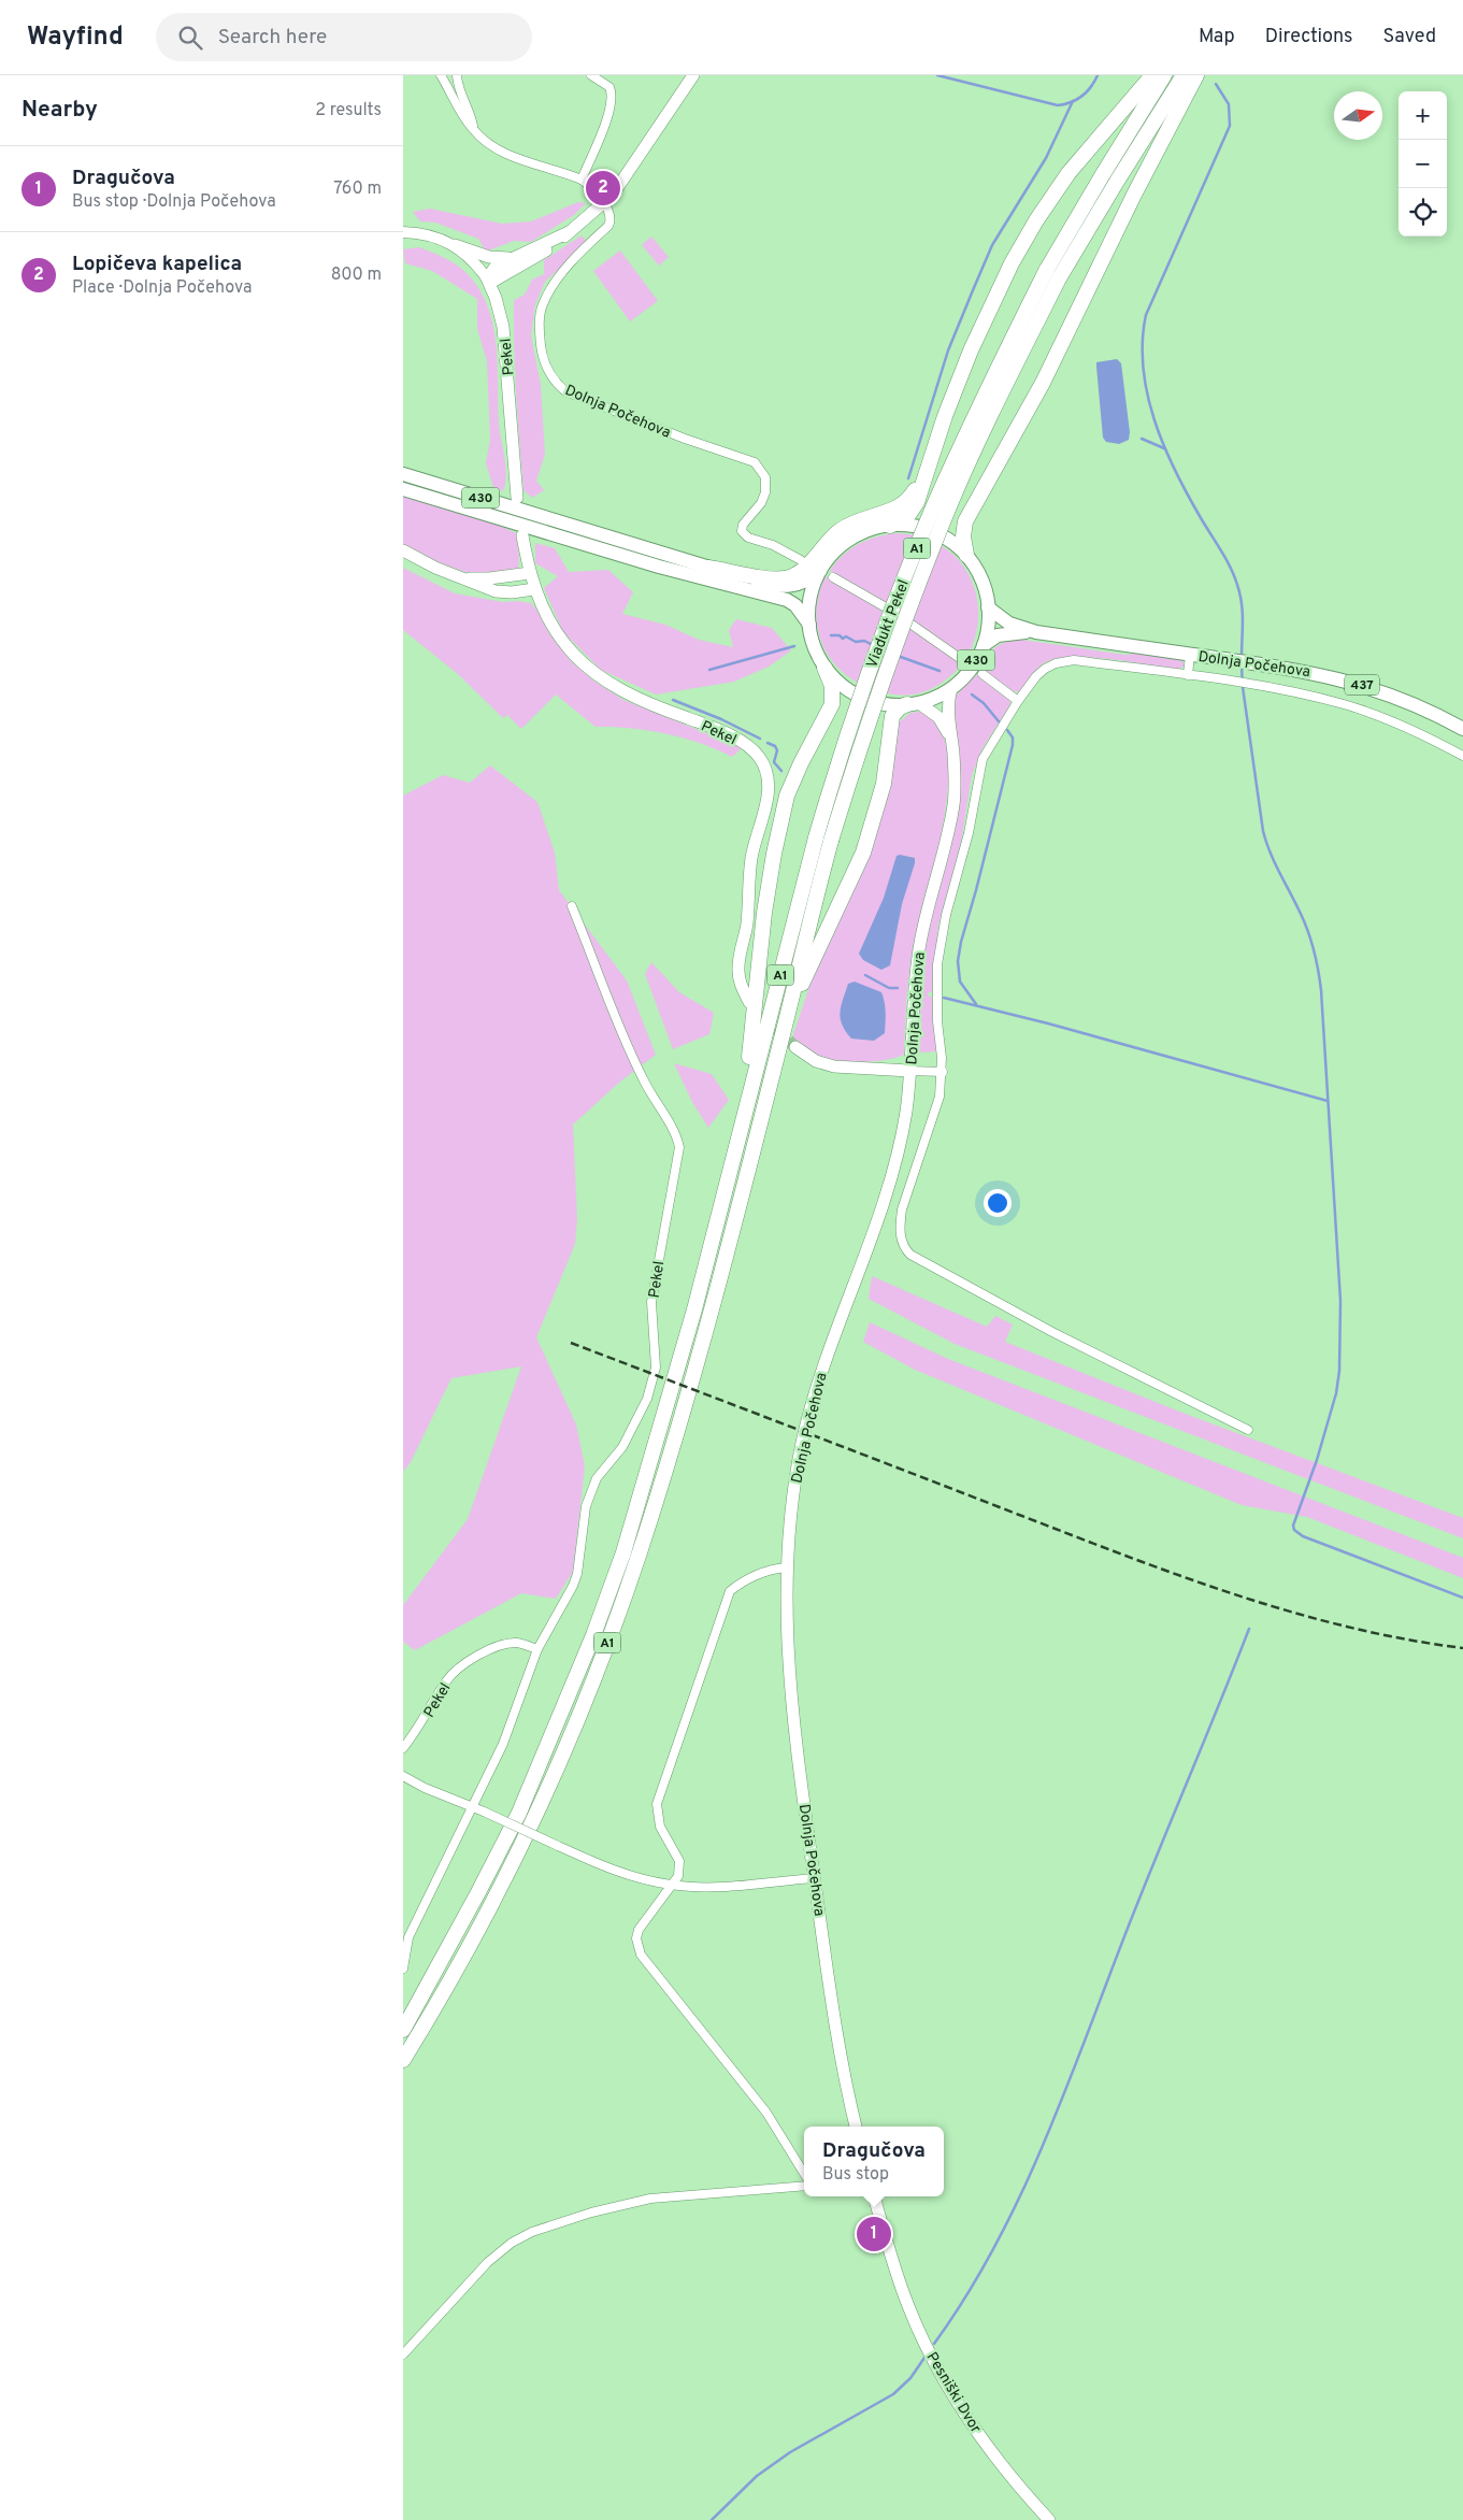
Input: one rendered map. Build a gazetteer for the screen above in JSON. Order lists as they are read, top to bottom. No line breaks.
{"streets":{"highway":["A1","Viadukt Pekel"],"main road":["Pekel","Dolnja Počehova","430","437","Pesniški Dvor"]},"crossings":[["Dolnja Počehova","430"],["A1","Viadukt Pekel"]],"north":"right","page":{"header":"Wayfind","search":"Search here","nav":["Map","Directions","Saved"],"heading":["Nearby","2 results"],"map_buttons":["+","−"],"list":[{"mark":"1","name":"Dragučova","note":"Bus stop · Dolnja Počehova","value":"760 m"},{"mark":"2","name":"Lopičeva kapelica","note":"Place · Dolnja Počehova","value":"800 m"}],"pins":["2","1"],"popup":["Dragučova","Bus stop"]}}
